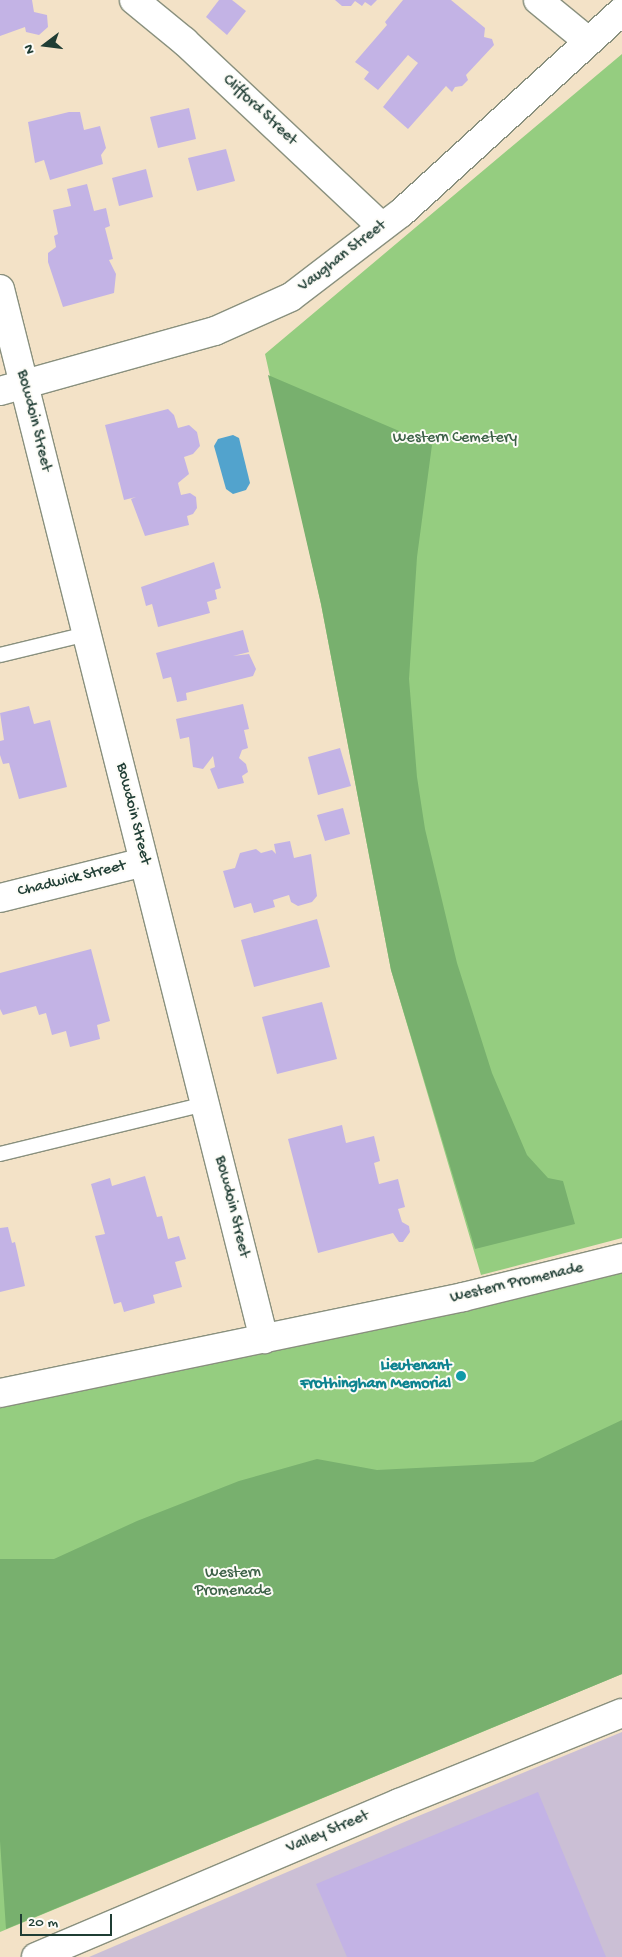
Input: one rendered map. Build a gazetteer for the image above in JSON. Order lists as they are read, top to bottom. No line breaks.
{"streets":{"street":["Clifford Street","Vaughan Street","Bowdoin Street","Chadwick Street","Western Promenade","Valley Street"]},"crossings":[["Clifford Street","Vaughan Street"],["Vaughan Street","Bowdoin Street"],["Bowdoin Street","Chadwick Street"],["Bowdoin Street","Western Promenade"]],"parks":["Western Cemetery","Western Promenade"],"places":["Lieutenant Frothingham Memorial"],"scale_bar":"20 m","north":"left"}
